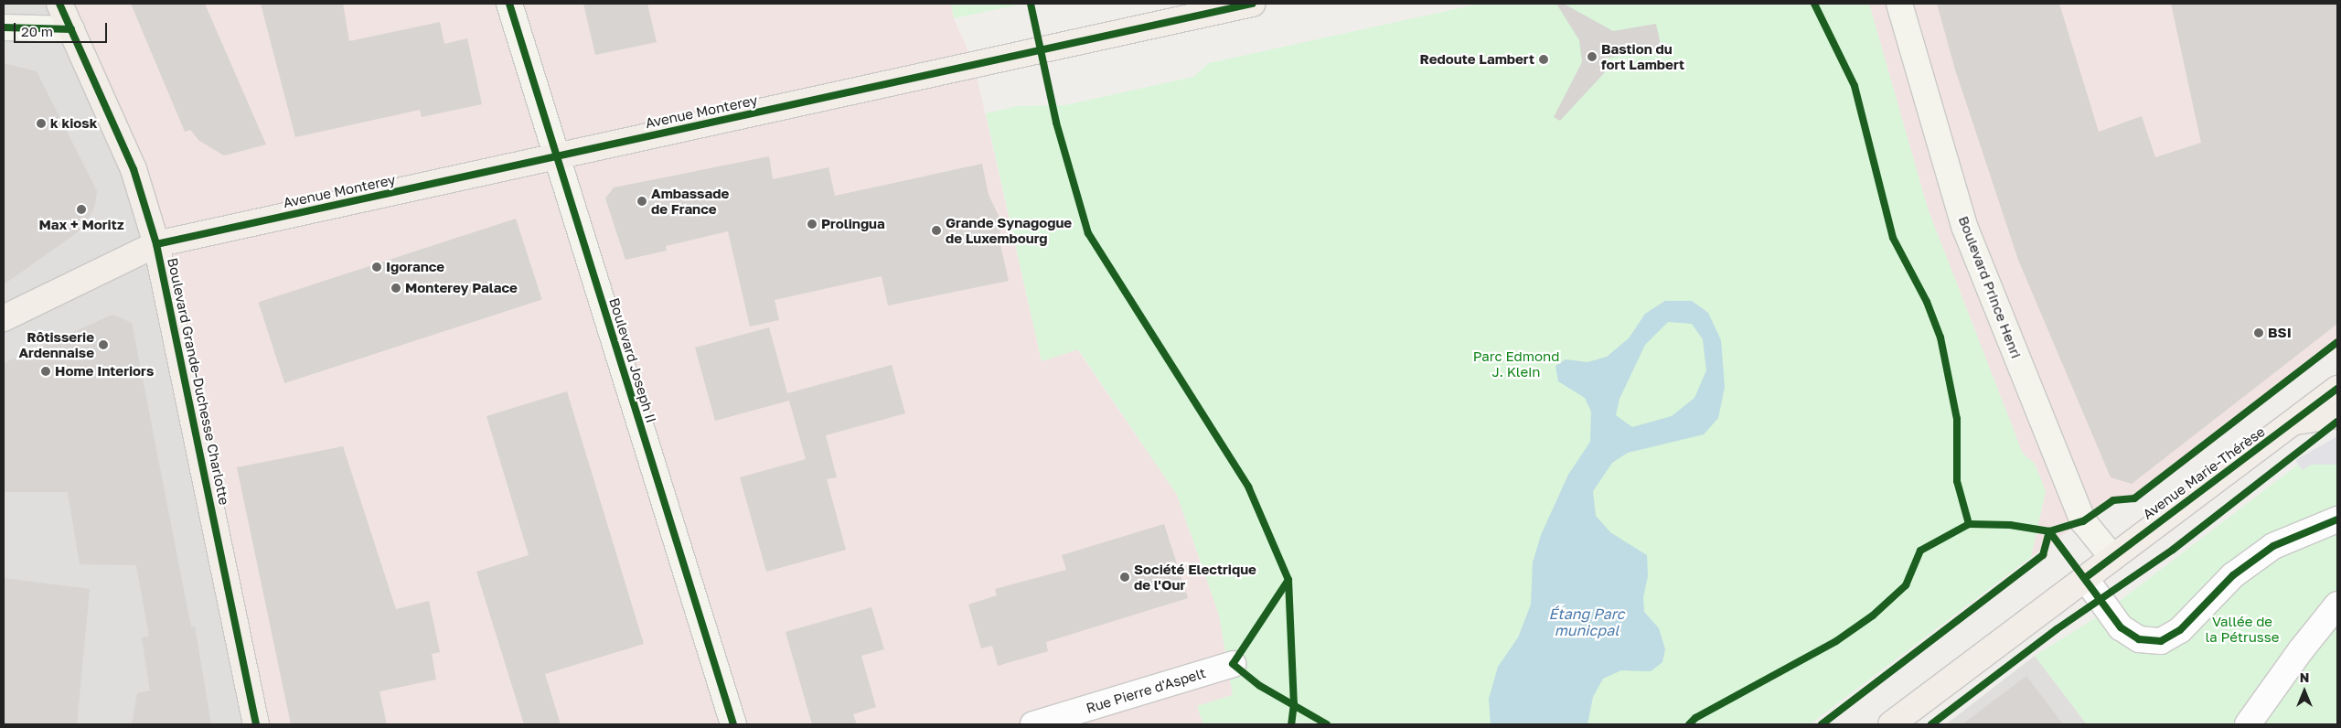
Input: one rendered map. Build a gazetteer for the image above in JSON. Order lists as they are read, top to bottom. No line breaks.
{"streets":{"main road":["Avenue Monterey","Boulevard Prince Henri","Boulevard Joseph II","Boulevard Grande-Duchesse Charlotte","Avenue Marie-Thérèse"],"street":["Rue Pierre d'Aspelt"]},"crossings":[["Avenue Monterey","Boulevard Joseph II"],["Avenue Monterey","Boulevard Grande-Duchesse Charlotte"],["Boulevard Prince Henri","Avenue Marie-Thérèse"]],"water":["Étang Parc municpal"],"parks":["Parc Edmond J. Klein","Vallée de la Pétrusse"],"places":["Bastion du fort Lambert","Redoute Lambert","k kiosk","Ambassade de France","Max + Moritz","Prolingua","Grande Synagogue de Luxembourg","Igorance","Monterey Palace","BSI","Rôtisserie Ardennaise","Home Interiors","Société Electrique de l'Our"],"scale_bar":"20 m","north":"top"}
